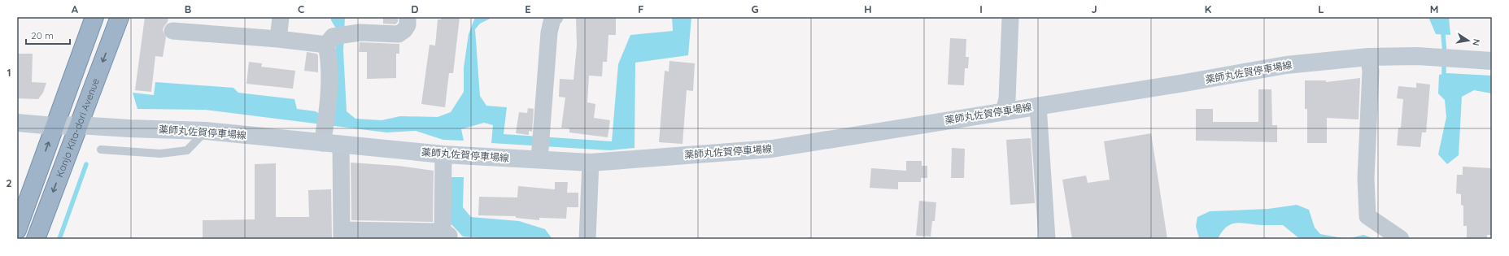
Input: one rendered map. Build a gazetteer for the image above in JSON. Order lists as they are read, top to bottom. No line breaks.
{"streets":{"highway":["Kanjo Kita-dori Avenue"],"main road":["薬師丸佐賀停車場線"]},"crossings":[["薬師丸佐賀停車場線","Kanjo Kita-dori Avenue"]],"scale_bar":"20 m","north":"right","grid":{"columns":["A","B","C","D","E","F","G","H","I","J","K","L","M"],"rows":["1","2"]}}
